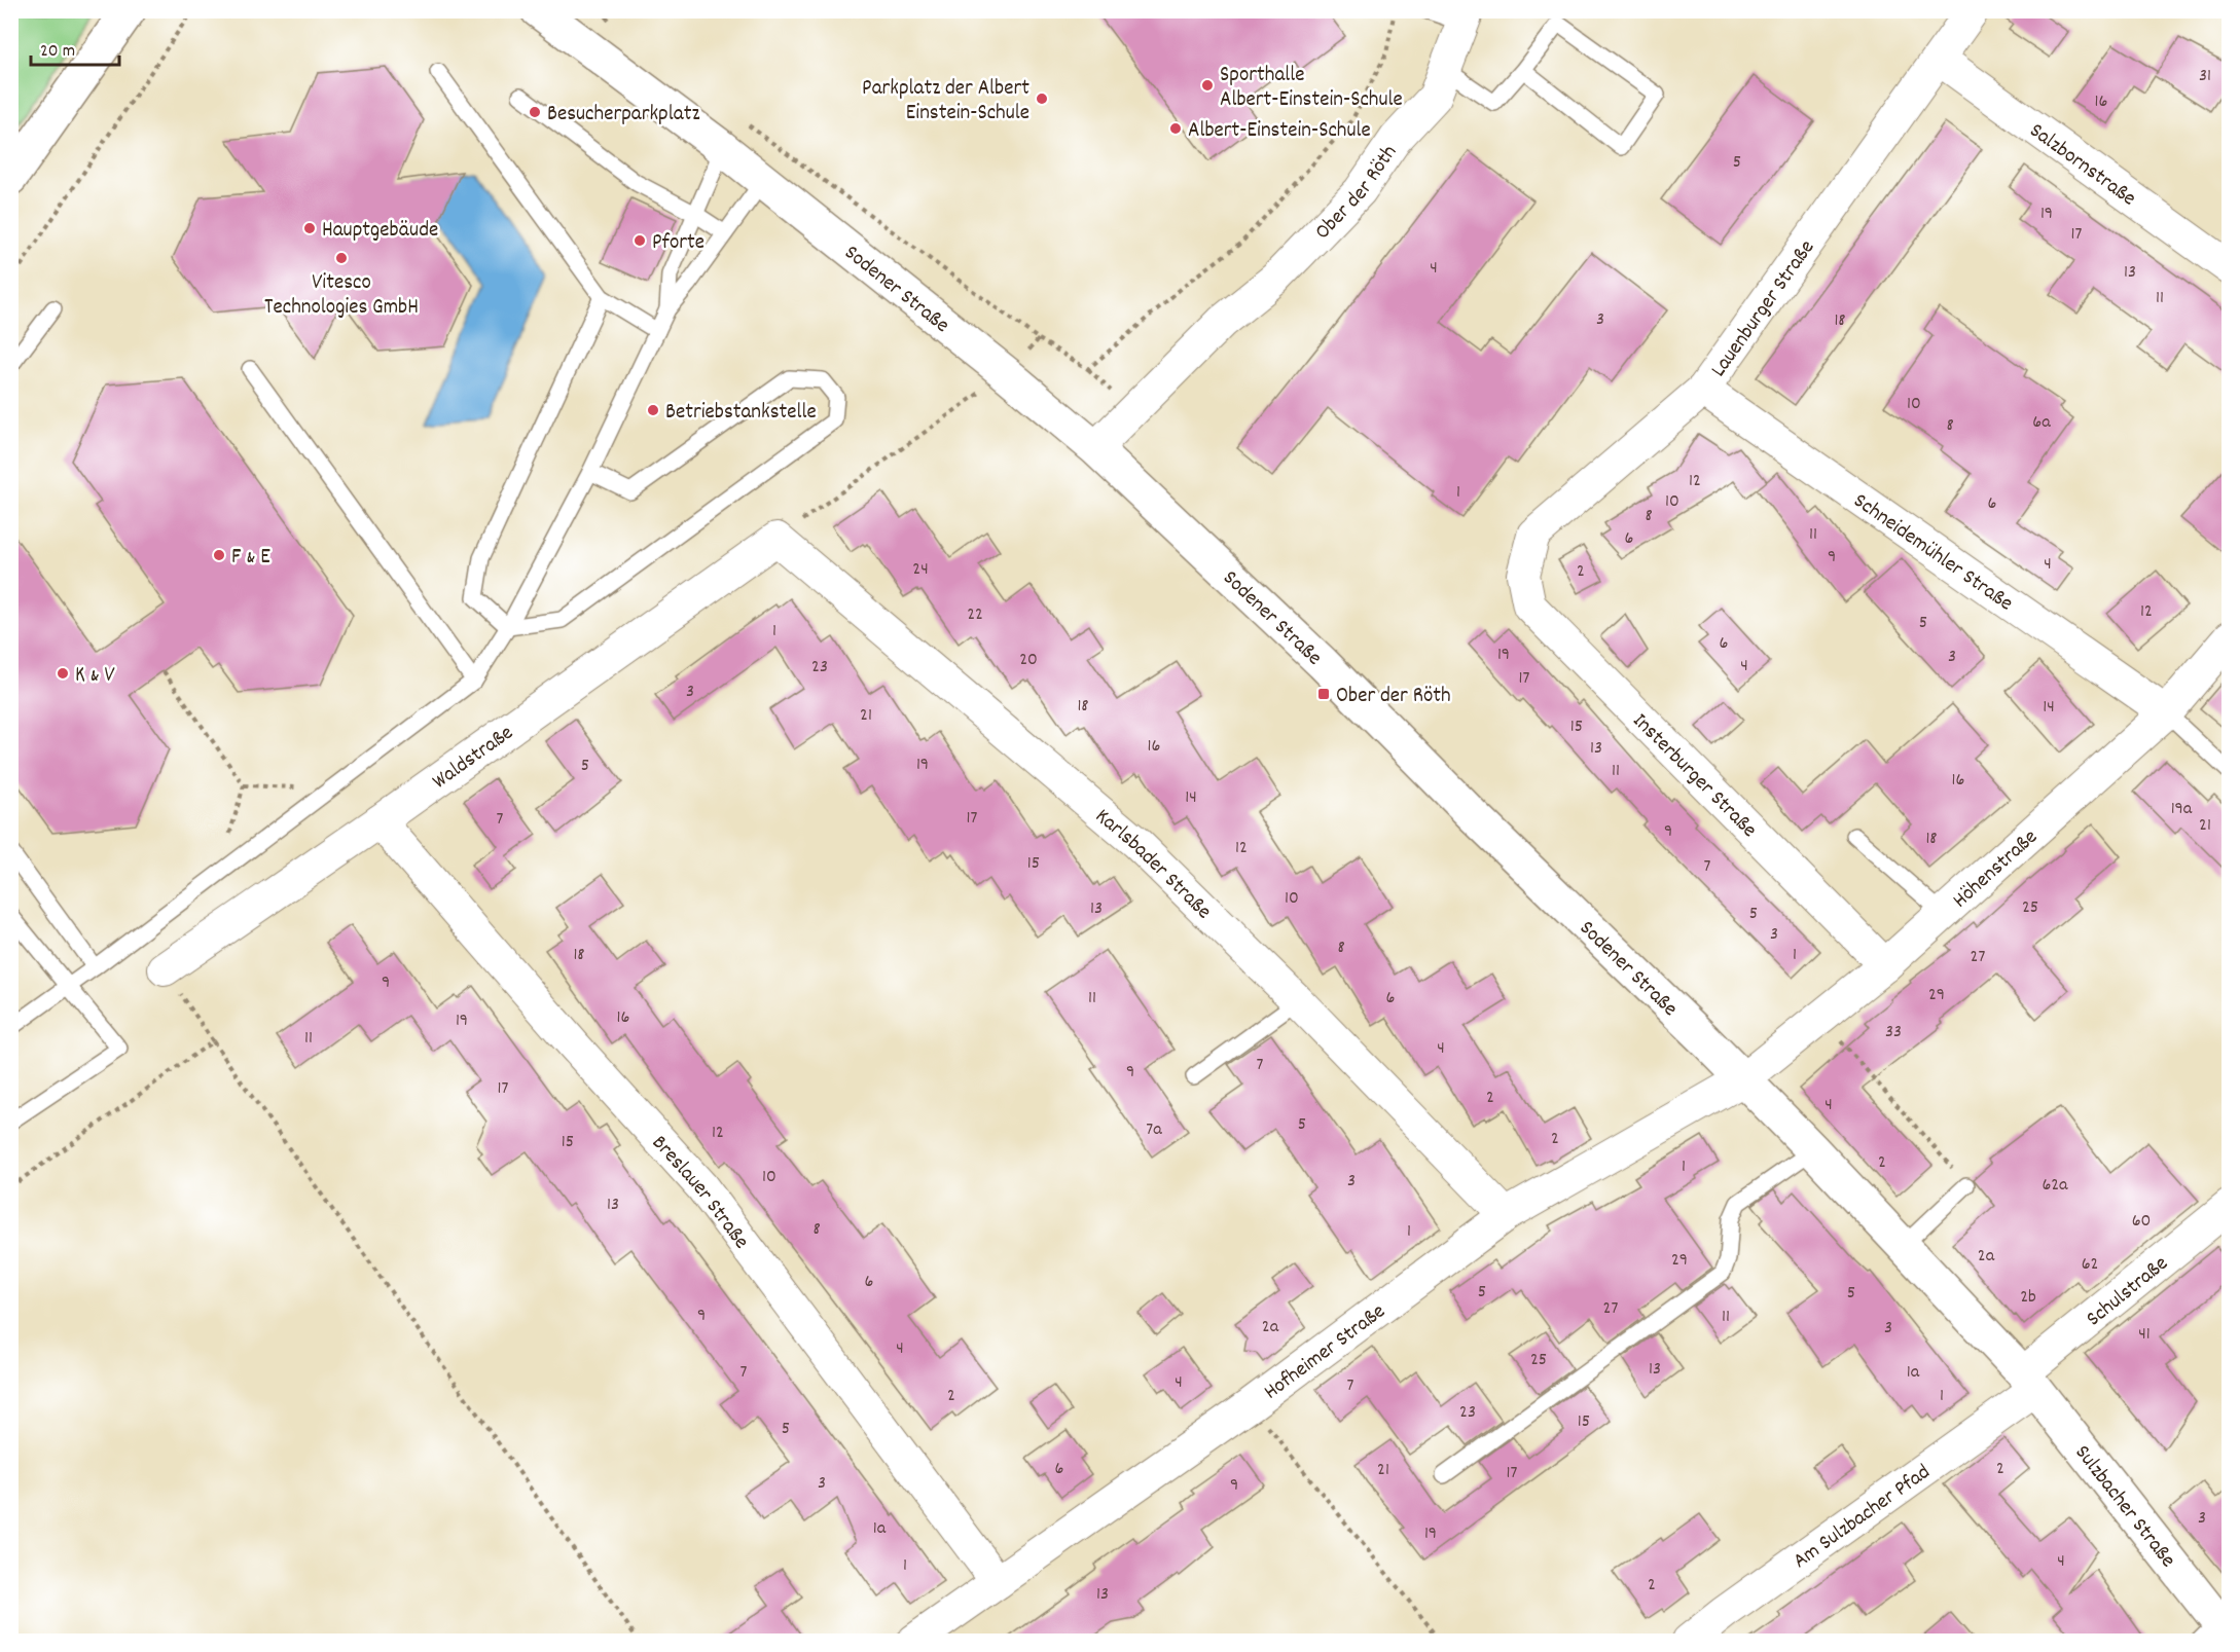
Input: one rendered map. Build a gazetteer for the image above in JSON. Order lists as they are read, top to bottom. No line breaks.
{"streets":{"street":["Salzbornstraße","Ober der Röth","Sodener Straße","Lauenburger Straße","Schneidemühler Straße","Waldstraße","Insterburger Straße","Karlsbader Straße","Höhenstraße","Breslauer Straße","Schulstraße","Hofheimer Straße","Sulzbacher Straße","Am Sulzbacher Pfad"]},"crossings":[["Salzbornstraße","Lauenburger Straße"],["Ober der Röth","Sodener Straße"],["Sodener Straße","Höhenstraße"],["Sodener Straße","Schulstraße"],["Sodener Straße","Hofheimer Straße"],["Sodener Straße","Sulzbacher Straße"],["Sodener Straße","Am Sulzbacher Pfad"],["Lauenburger Straße","Schneidemühler Straße"],["Lauenburger Straße","Insterburger Straße"],["Schneidemühler Straße","Höhenstraße"],["Waldstraße","Karlsbader Straße"],["Waldstraße","Breslauer Straße"],["Insterburger Straße","Höhenstraße"],["Karlsbader Straße","Hofheimer Straße"],["Höhenstraße","Hofheimer Straße"],["Breslauer Straße","Hofheimer Straße"],["Schulstraße","Sulzbacher Straße"],["Schulstraße","Am Sulzbacher Pfad"],["Sulzbacher Straße","Am Sulzbacher Pfad"]],"places":{"other":["Sporthalle Albert-Einstein-Schule","Parkplatz der Albert Einstein-Schule","Besucherparkplatz","Albert-Einstein-Schule","Hauptgebäude","Pforte","Vitesco Technologies GmbH","Betriebstankstelle","F & E","K & V"],"transit":["Ober der Röth"]},"house_numbers":["31","16","5","19","17","4","13","11","3","18","10","6a","8","12","1","10","6","8","11","6","9","4","24","2","12","22","5","1","6","19","3","20","4","23","17","3","18","14","21","15","16","13","19","5","11","16","14","19a","17","7","21","9","18","12","15","7","10","25","13","5","3","8","18","1","27","9","29","11","6","16","19","33","11","4","7","9","17","2","4","5","7a","12","2","15","2","1","10","3","62a","13","60","8","1","2a","29","62","6","5","5","2b","27","9","11","2a","3","41","4","25","13","7","1a","4","7","2","1","23","15","5","6","2","21","17","3","9","3","1a","19","4","1","2","13"],"scale_bar":"20 m"}
